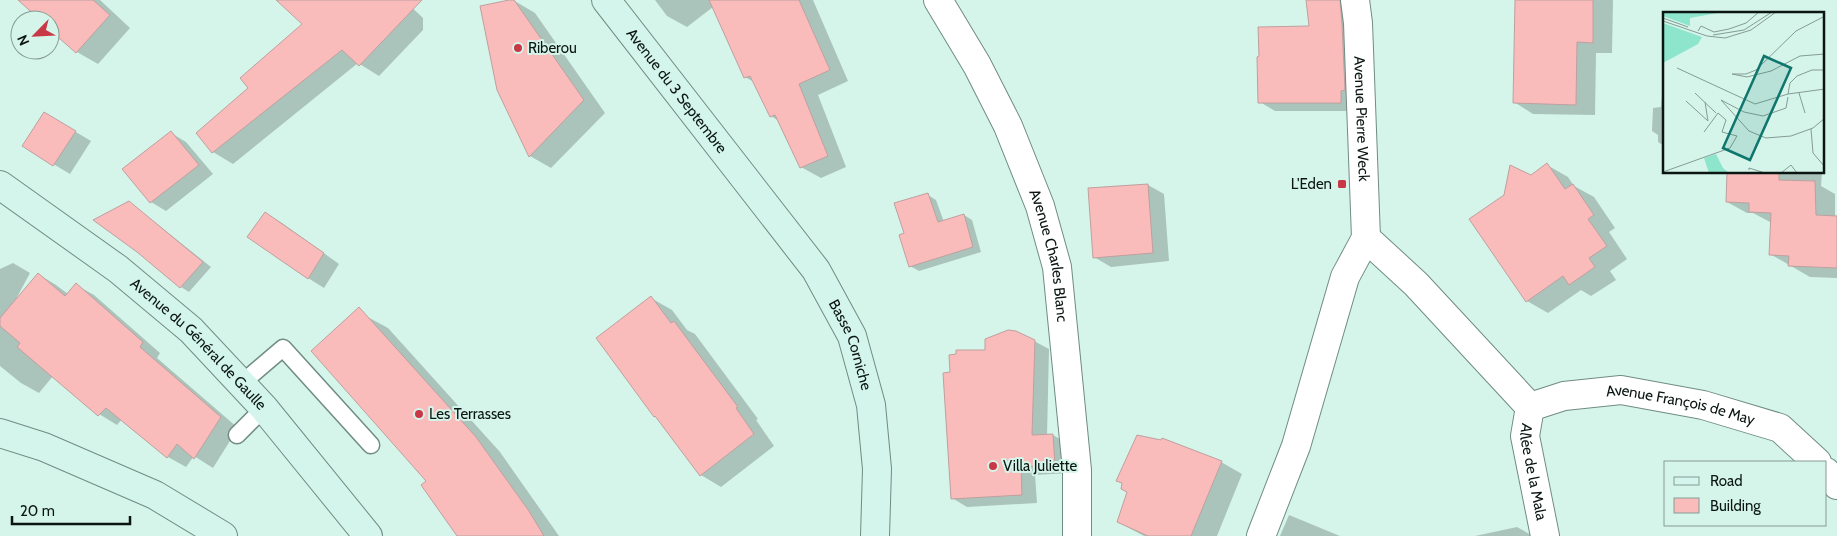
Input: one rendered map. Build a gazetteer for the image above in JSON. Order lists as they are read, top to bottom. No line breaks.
{"streets":{"street":["Avenue du 3 Septembre","Avenue Pierre Weck","Avenue Charles Blanc","Avenue du Général de Gaulle","Basse Corniche","Avenue François de May","Allée de la Mala"]},"crossings":[["Avenue du 3 Septembre","Basse Corniche"],["Avenue François de May","Allée de la Mala"]],"places":{"other":["Riberou","Les Terrasses","Villa Juliette"],"transit":["L'Eden"]},"legend":["Road","Building"],"scale_bar":"20 m","north":"bottom left"}
